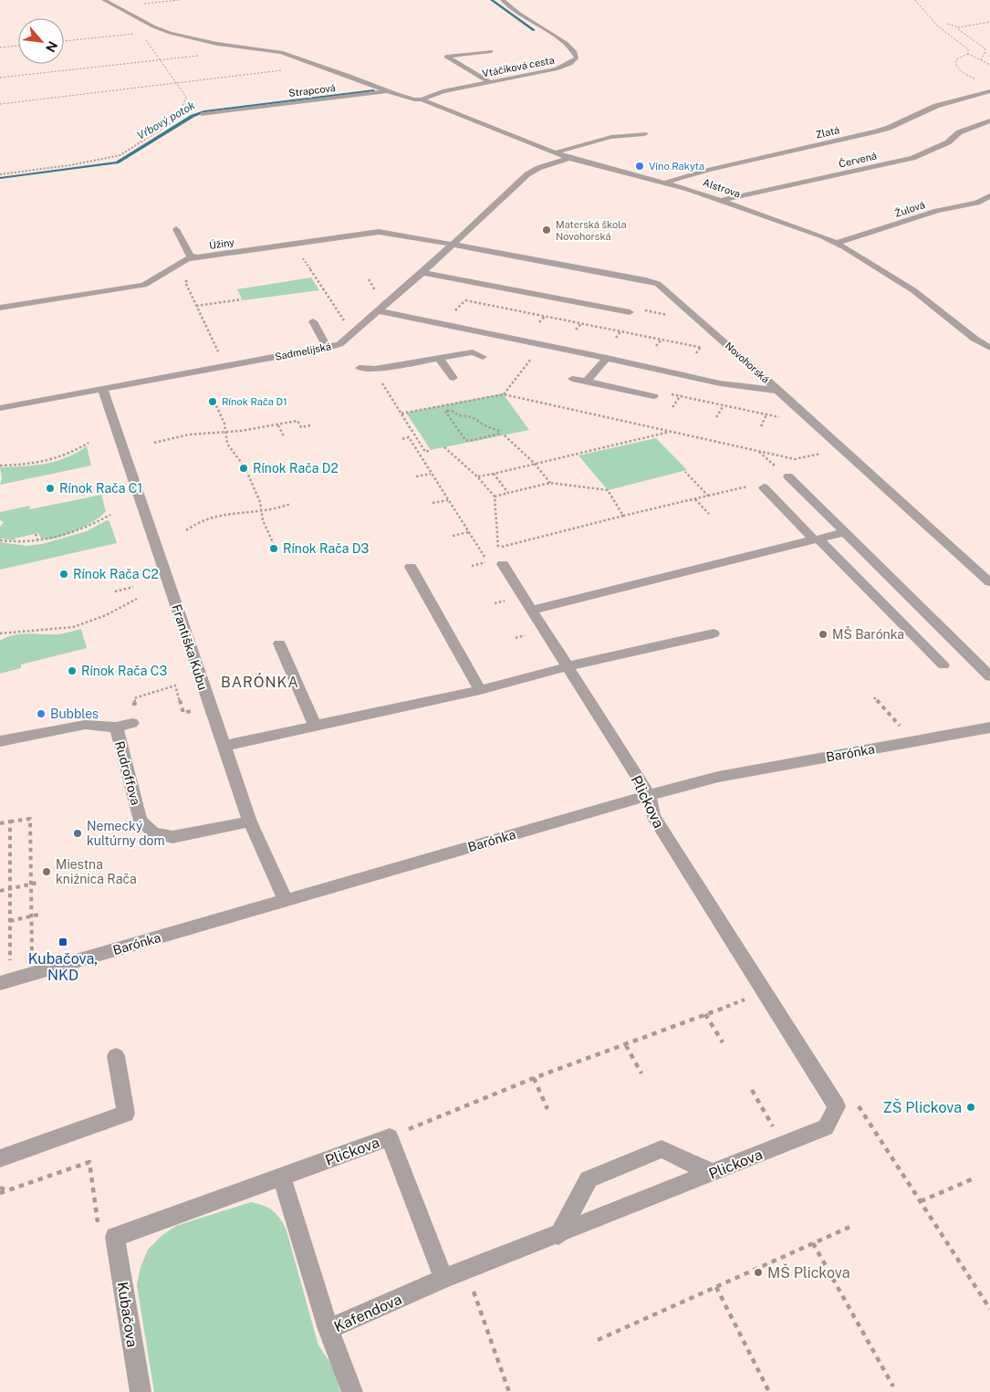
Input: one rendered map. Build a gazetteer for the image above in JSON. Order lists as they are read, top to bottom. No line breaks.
{"streets":{"street":["Vtáčiková cesta","Strapcová","Zlatá","Červená","Alstrova","Žulová","Úžiny","Sadmelijská","Novohorská","Františka Kubu","Barónka","Rudroffova","Plickova","Kafendova","Kubačova"]},"crossings":[["Vtáčiková cesta","Strapcová"],["Vtáčiková cesta","Alstrova"],["Strapcová","Alstrova"],["Zlatá","Alstrova"],["Červená","Alstrova"],["Alstrova","Žulová"],["Alstrova","Sadmelijská"],["Úžiny","Sadmelijská"],["Úžiny","Novohorská"],["Sadmelijská","Novohorská"],["Sadmelijská","Františka Kubu"],["Františka Kubu","Barónka"],["Františka Kubu","Rudroffova"],["Barónka","Plickova"],["Plickova","Kafendova"],["Plickova","Kubačova"]],"districts":["BARÓNKA"],"water":["Vŕbový potok"],"places":{"other":["Víno Rakyta","Materská škola Novohorská","Rínok Rača D1","Rínok Rača D2","Rínok Rača C1","Rínok Rača D3","Rínok Rača C2","MŠ Barónka","Rínok Rača C3","Bubbles","Nemecký kultúrny dom","Miestna knižnica Rača","ZŠ Plickova","MŠ Plickova"],"transit":["Kubačova, NKD"]},"north":"bottom right"}
